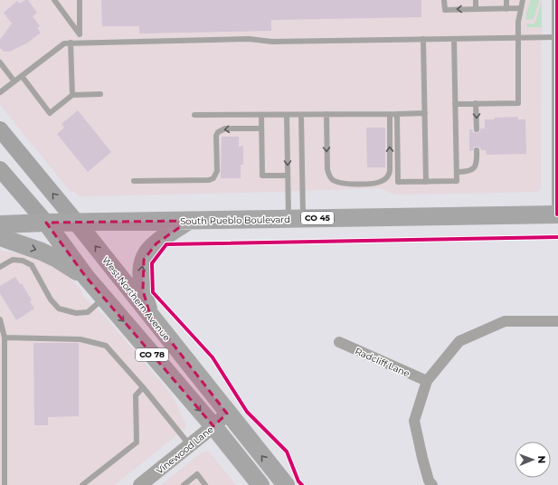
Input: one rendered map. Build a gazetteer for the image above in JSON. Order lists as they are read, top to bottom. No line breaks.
{"streets":{"main road":["CO 45","South Pueblo Boulevard","West Northern Avenue","CO 78"],"street":["Radcliff Lane","Vinewood Lane"]},"crossings":[["South Pueblo Boulevard","West Northern Avenue"],["South Pueblo Boulevard","CO 78"],["West Northern Avenue","Vinewood Lane"],["CO 78","Vinewood Lane"]],"north":"right"}
